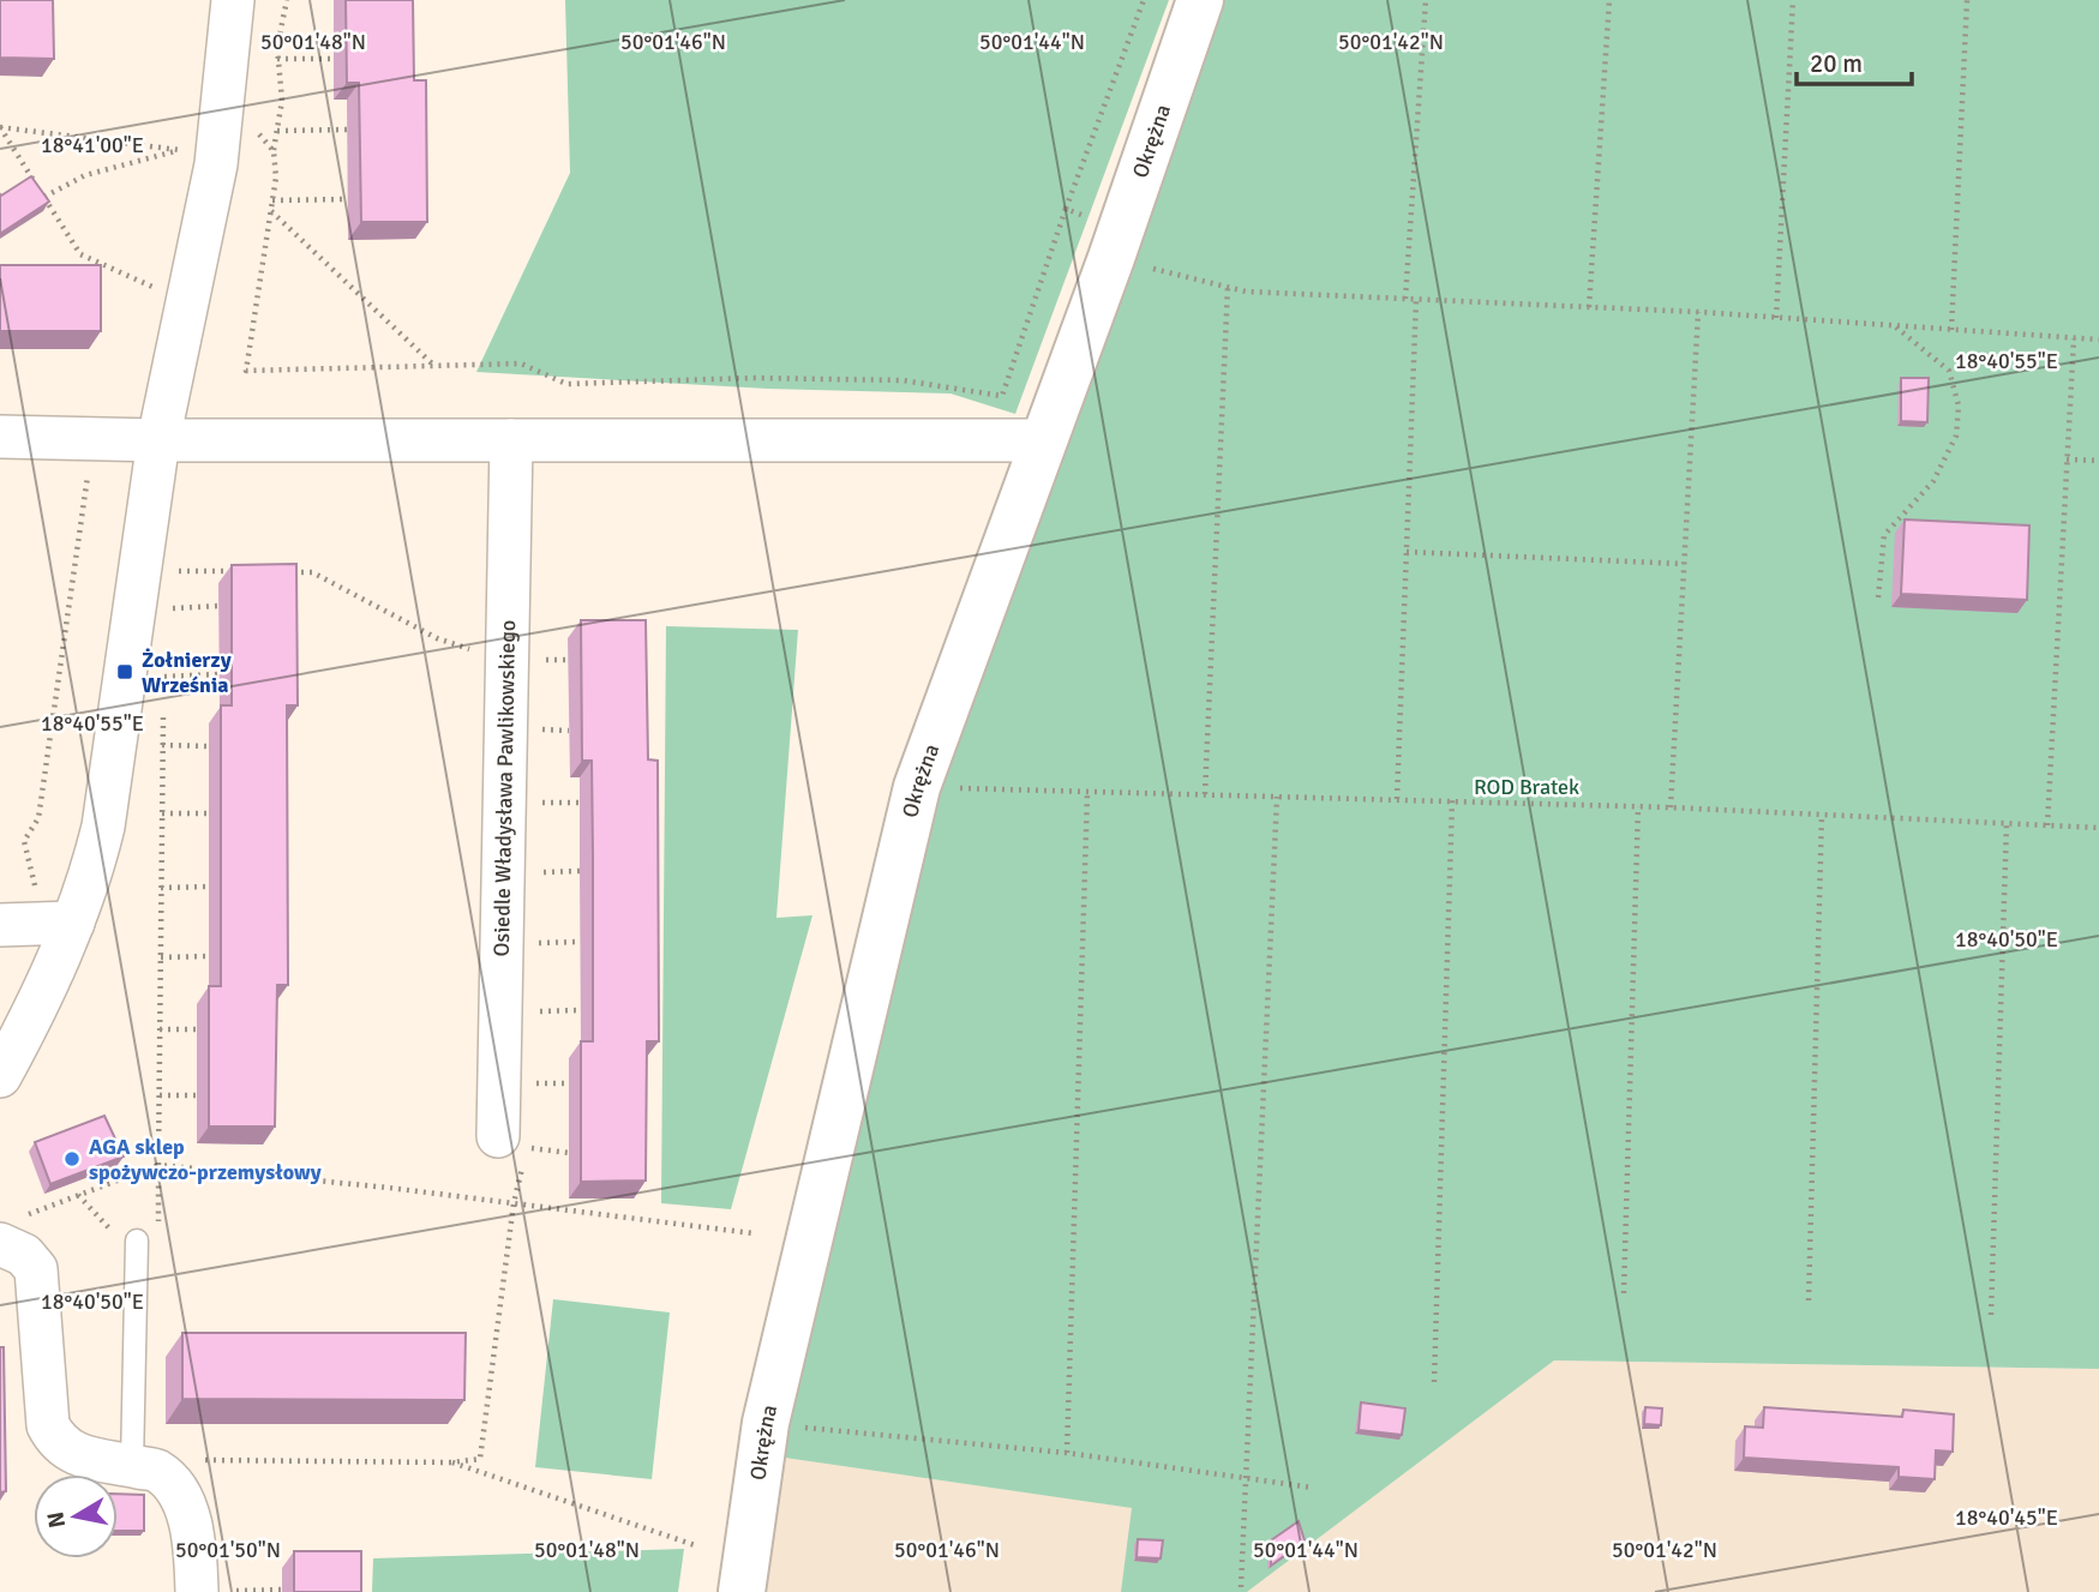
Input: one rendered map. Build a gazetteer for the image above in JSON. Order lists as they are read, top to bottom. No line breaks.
{"streets":{"street":["Okrężna","Osiedle Władysława Pawlikowskiego"]},"parks":["ROD Bratek"],"places":{"transit":["Żołnierzy Września"],"other":["AGA sklep spożywczo-przemysłowy"]},"scale_bar":"20 m","north":"left","coordinates":["50°01'48\"N","50°01'46\"N","50°01'44\"N","50°01'42\"N","18°41'00\"E","18°40'55\"E","18°40'50\"E","18°40'45\"E","50°01'50\"N"]}
